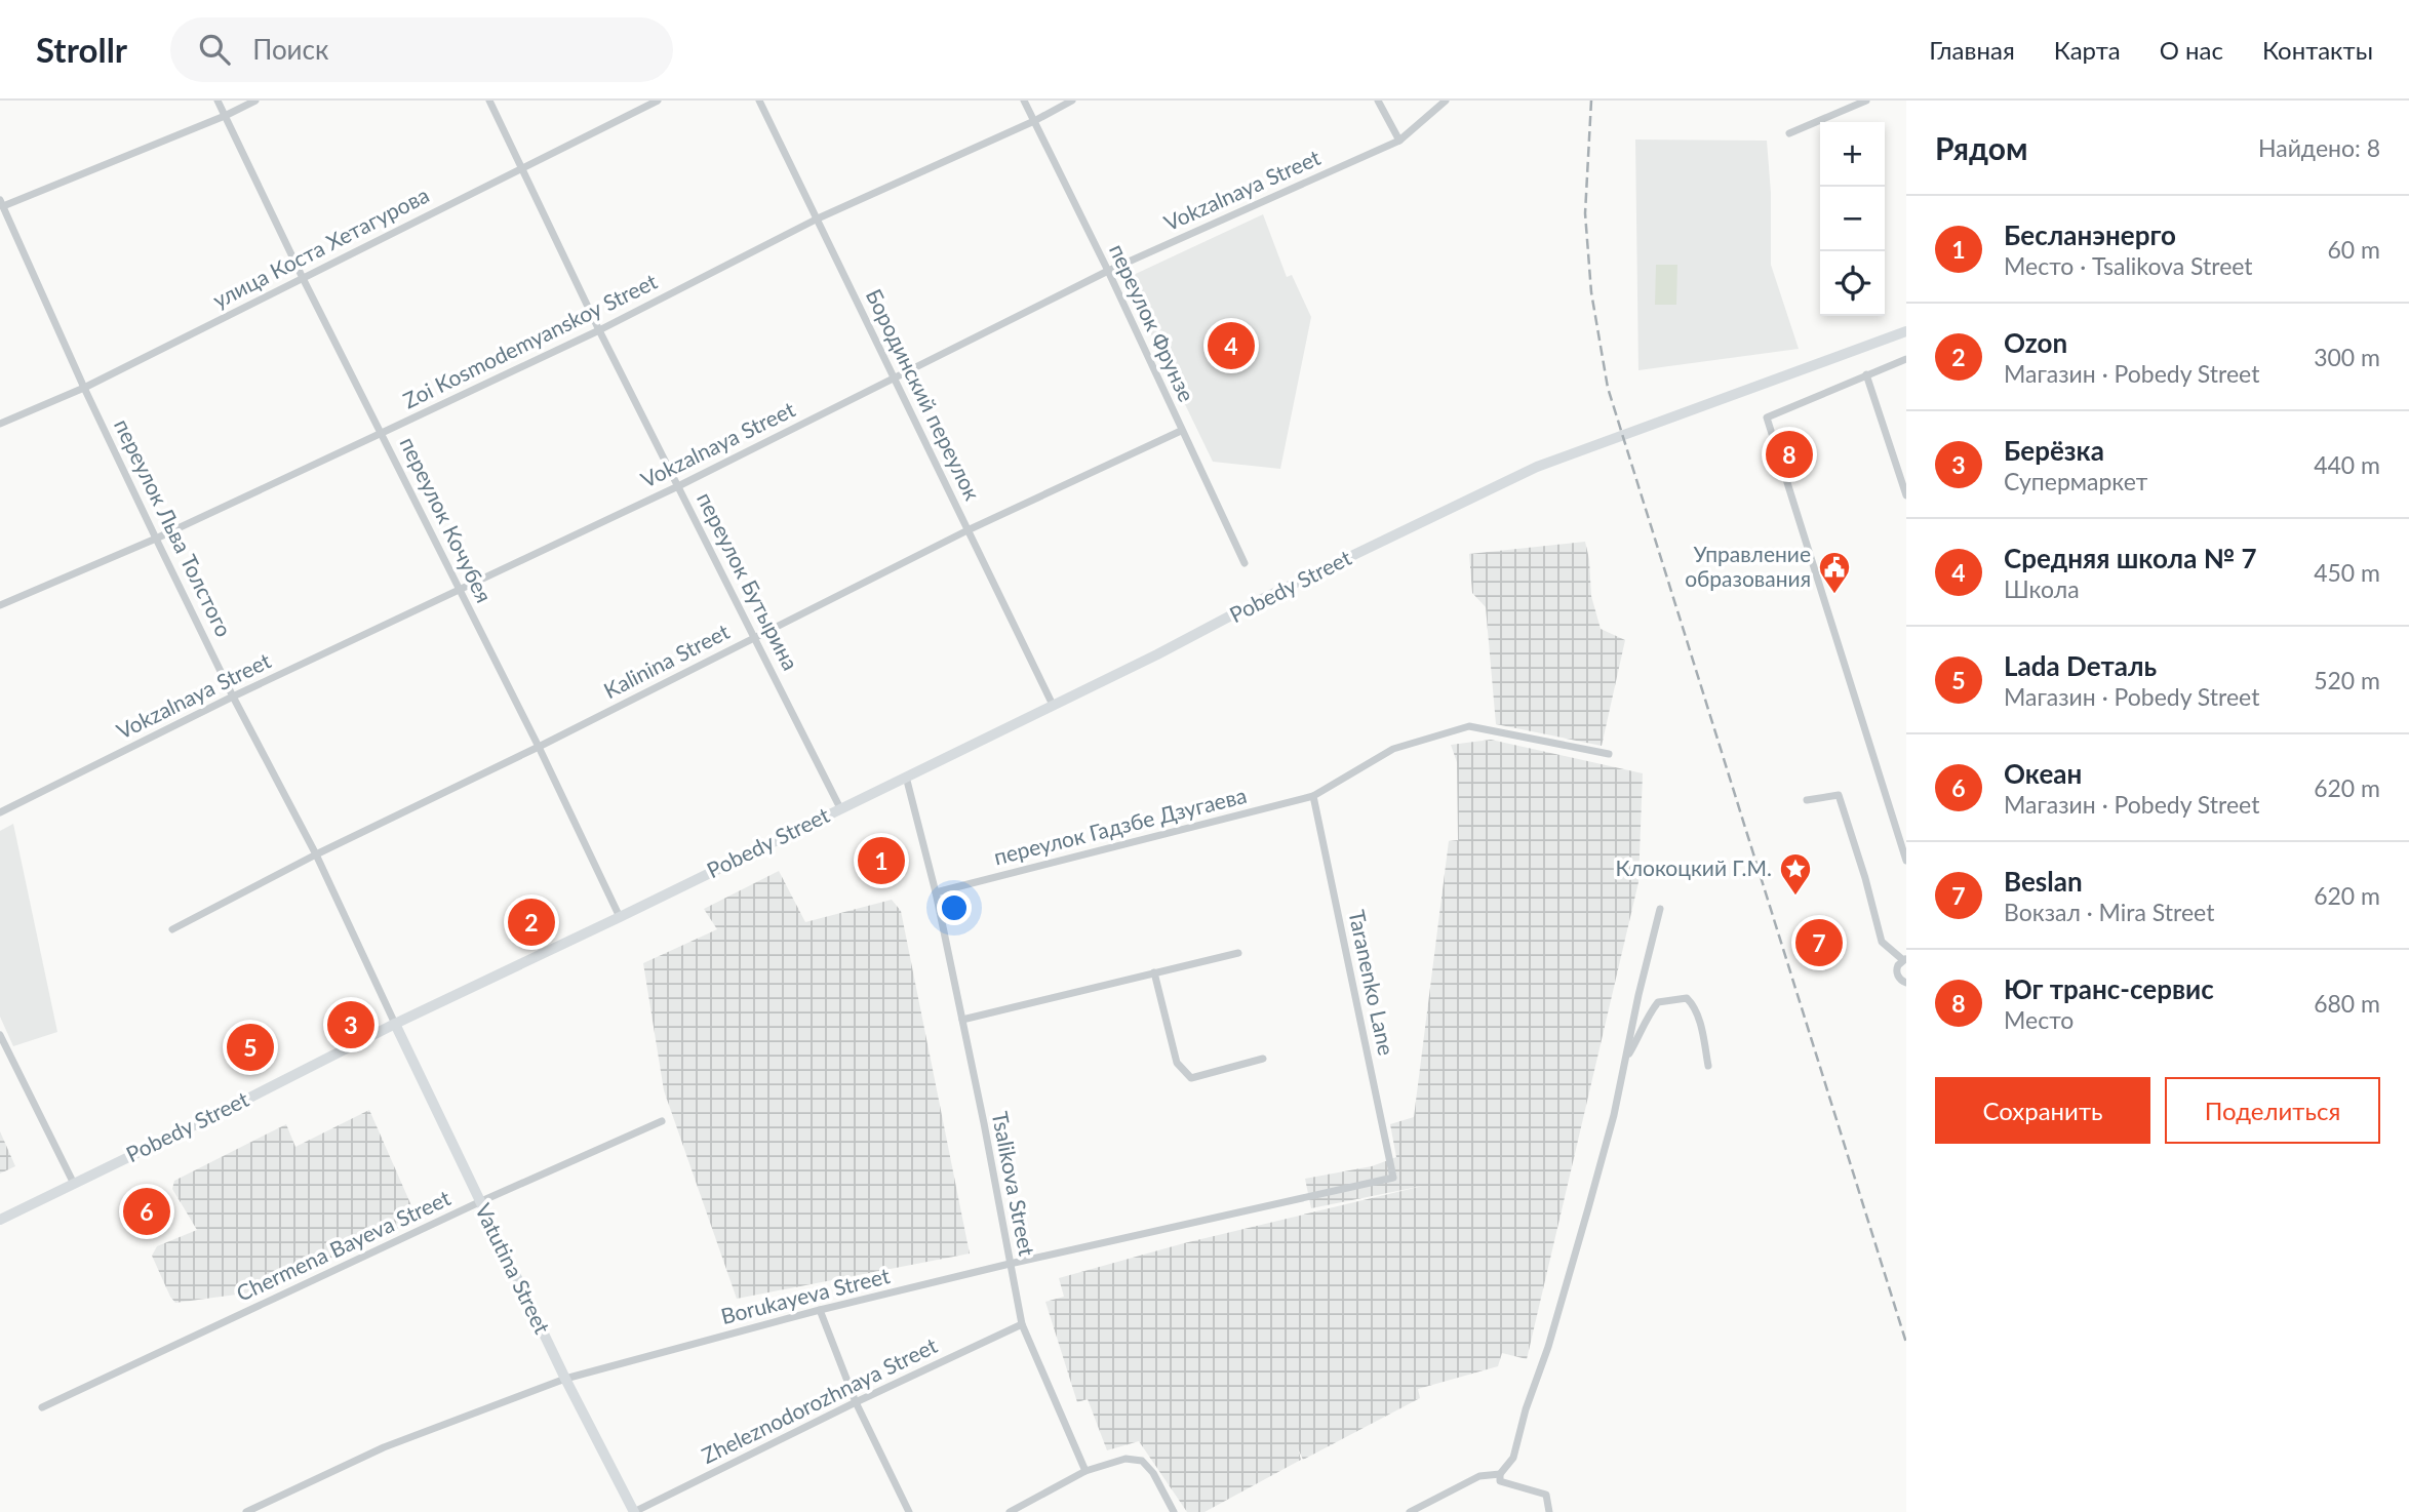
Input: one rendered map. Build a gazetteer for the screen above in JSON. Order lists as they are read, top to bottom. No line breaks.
{"streets":{"main road":["Pobedy Street","Vatutina Street"],"street":["Vokzalnaya Street","улица Коста Хетагурова","переулок Фрунзе","Zoi Kosmodemyanskoy Street","Бородинский переулок","переулок Кочубея","переулок Льва Толстого","переулок Бутырина","Kalinina Street","переулок Гадзбе Дзугаева","Taranenko Lane","Tsalikova Street","Chermena Bayeva Street","Borukayeva Street","Zheleznodorozhnaya Street"]},"crossings":[["Vokzalnaya Street","переулок Фрунзе"],["Vokzalnaya Street","Бородинский переулок"],["Vokzalnaya Street","переулок Кочубея"],["Vokzalnaya Street","переулок Льва Толстого"],["Vokzalnaya Street","переулок Бутырина"],["улица Коста Хетагурова","переулок Кочубея"],["улица Коста Хетагурова","переулок Льва Толстого"],["улица Коста Хетагурова","переулок Бутырина"],["переулок Фрунзе","Zoi Kosmodemyanskoy Street"],["переулок Фрунзе","Kalinina Street"],["Zoi Kosmodemyanskoy Street","Бородинский переулок"],["Zoi Kosmodemyanskoy Street","переулок Кочубея"],["Zoi Kosmodemyanskoy Street","переулок Льва Толстого"],["Zoi Kosmodemyanskoy Street","переулок Бутырина"],["Бородинский переулок","Pobedy Street"],["Бородинский переулок","Kalinina Street"],["переулок Кочубея","Pobedy Street"],["переулок Кочубея","Kalinina Street"],["переулок Льва Толстого","Pobedy Street"],["переулок Льва Толстого","Kalinina Street"],["переулок Льва Толстого","Vatutina Street"],["переулок Бутырина","Pobedy Street"],["переулок Бутырина","Kalinina Street"],["Pobedy Street","Tsalikova Street"],["Pobedy Street","Vatutina Street"],["переулок Гадзбе Дзугаева","Taranenko Lane"],["переулок Гадзбе Дзугаева","Tsalikova Street"],["Taranenko Lane","Borukayeva Street"],["Tsalikova Street","Borukayeva Street"],["Tsalikova Street","Zheleznodorozhnaya Street"],["Chermena Bayeva Street","Vatutina Street"],["Vatutina Street","Borukayeva Street"],["Vatutina Street","Zheleznodorozhnaya Street"]],"places":{"public building":["Управление образования"],"place":["Клокоцкий Г.М."]},"page":{"header":"Strollr","search":"Поиск","nav":["Главная","Карта","О нас","Контакты"],"heading":["Рядом","Найдено: 8"],"map_buttons":["+","−"],"list":[{"mark":"1","name":"Бесланэнерго","note":"Место · Tsalikova Street","value":"60 m"},{"mark":"2","name":"Ozon","note":"Магазин · Pobedy Street","value":"300 m"},{"mark":"3","name":"Берёзка","note":"Супермаркет","value":"440 m"},{"mark":"4","name":"Средняя школа № 7","note":"Школа","value":"450 m"},{"mark":"5","name":"Lada Dеталь","note":"Магазин · Pobedy Street","value":"520 m"},{"mark":"6","name":"Океан","note":"Магазин · Pobedy Street","value":"620 m"},{"mark":"7","name":"Beslan","note":"Вокзал · Mira Street","value":"620 m"},{"mark":"8","name":"Юг транс-сервис","note":"Место","value":"680 m"}],"pins":["4","8","1","2","7","3","5","6"],"buttons":["Сохранить","Поделиться"]}}
